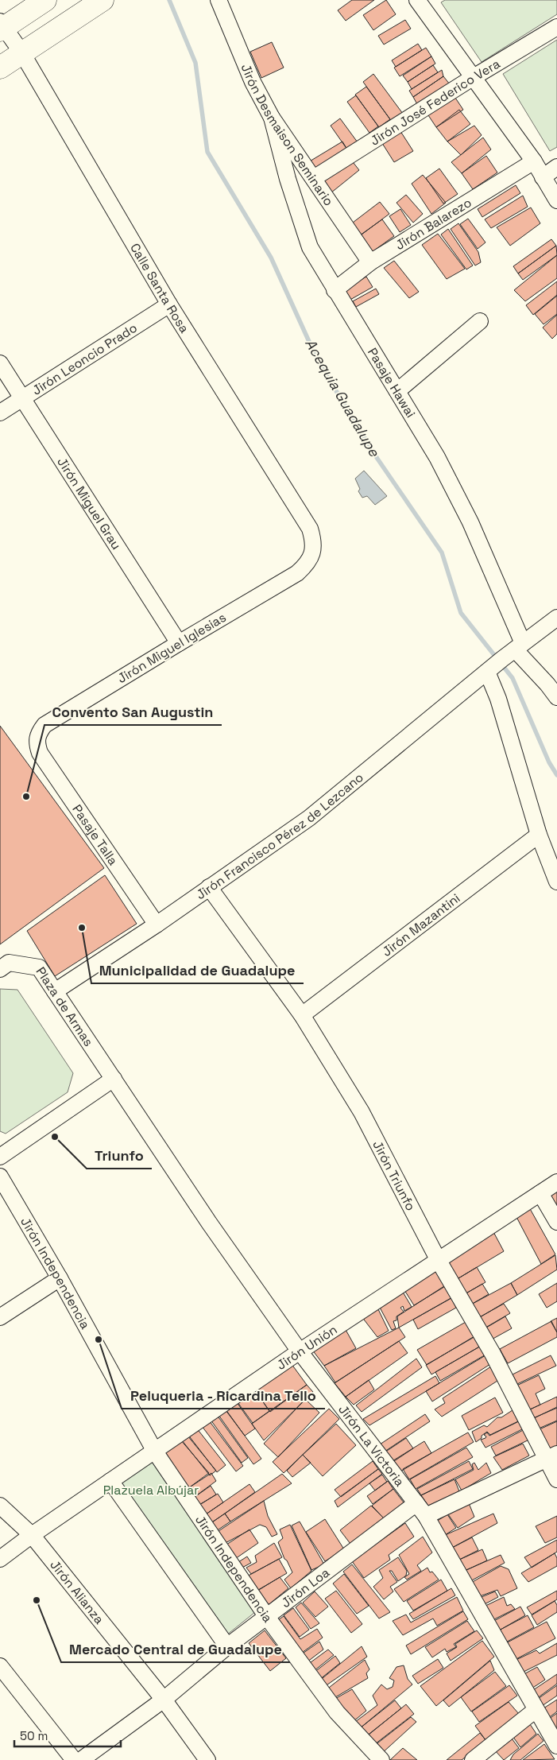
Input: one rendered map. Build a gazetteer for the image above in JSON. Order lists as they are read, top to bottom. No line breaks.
{"streets":{"street":["Jirón José Federico Vera","Jirón Desmaison Seminario","Jirón Balarezo","Calle Santa Rosa","Jirón Leoncio Prado","Pasaje Hawai","Jirón Miguel Grau","Jirón Miguel Iglesias","Pasaje Talla","Jirón Francisco Pérez de Lezcano","Jirón Mazantini","Plaza de Armas","Jirón Triunfo","Jirón Independencia","Jirón Unión","Jirón La Victoria","Jirón Loa","Jirón Alianza"]},"crossings":[["Jirón José Federico Vera","Jirón Desmaison Seminario"],["Jirón Desmaison Seminario","Jirón Balarezo"],["Jirón Desmaison Seminario","Pasaje Hawai"],["Jirón Balarezo","Pasaje Hawai"],["Calle Santa Rosa","Jirón Leoncio Prado"],["Calle Santa Rosa","Jirón Miguel Iglesias"],["Jirón Leoncio Prado","Jirón Miguel Grau"],["Pasaje Hawai","Jirón Francisco Pérez de Lezcano"],["Pasaje Hawai","Jirón Mazantini"],["Jirón Miguel Grau","Jirón Miguel Iglesias"],["Jirón Miguel Iglesias","Pasaje Talla"],["Pasaje Talla","Jirón Francisco Pérez de Lezcano"],["Jirón Francisco Pérez de Lezcano","Plaza de Armas"],["Jirón Francisco Pérez de Lezcano","Jirón Triunfo"],["Jirón Mazantini","Jirón Triunfo"],["Plaza de Armas","Jirón La Victoria"],["Jirón Triunfo","Jirón Unión"],["Jirón Triunfo","Jirón Loa"],["Jirón Independencia","Jirón Unión"],["Jirón Independencia","Jirón Loa"],["Jirón Unión","Jirón La Victoria"],["Jirón Unión","Jirón Alianza"],["Jirón La Victoria","Jirón Loa"],["Jirón Loa","Jirón Alianza"]],"water":["Acequia Guadalupe"],"parks":["Plazuela Albújar"],"places":["Convento San Augustin","Municipalidad de Guadalupe","Triunfo","Peluqueria - Ricardina Tello","Mercado Central de Guadalupe"],"scale_bar":"50 m"}
